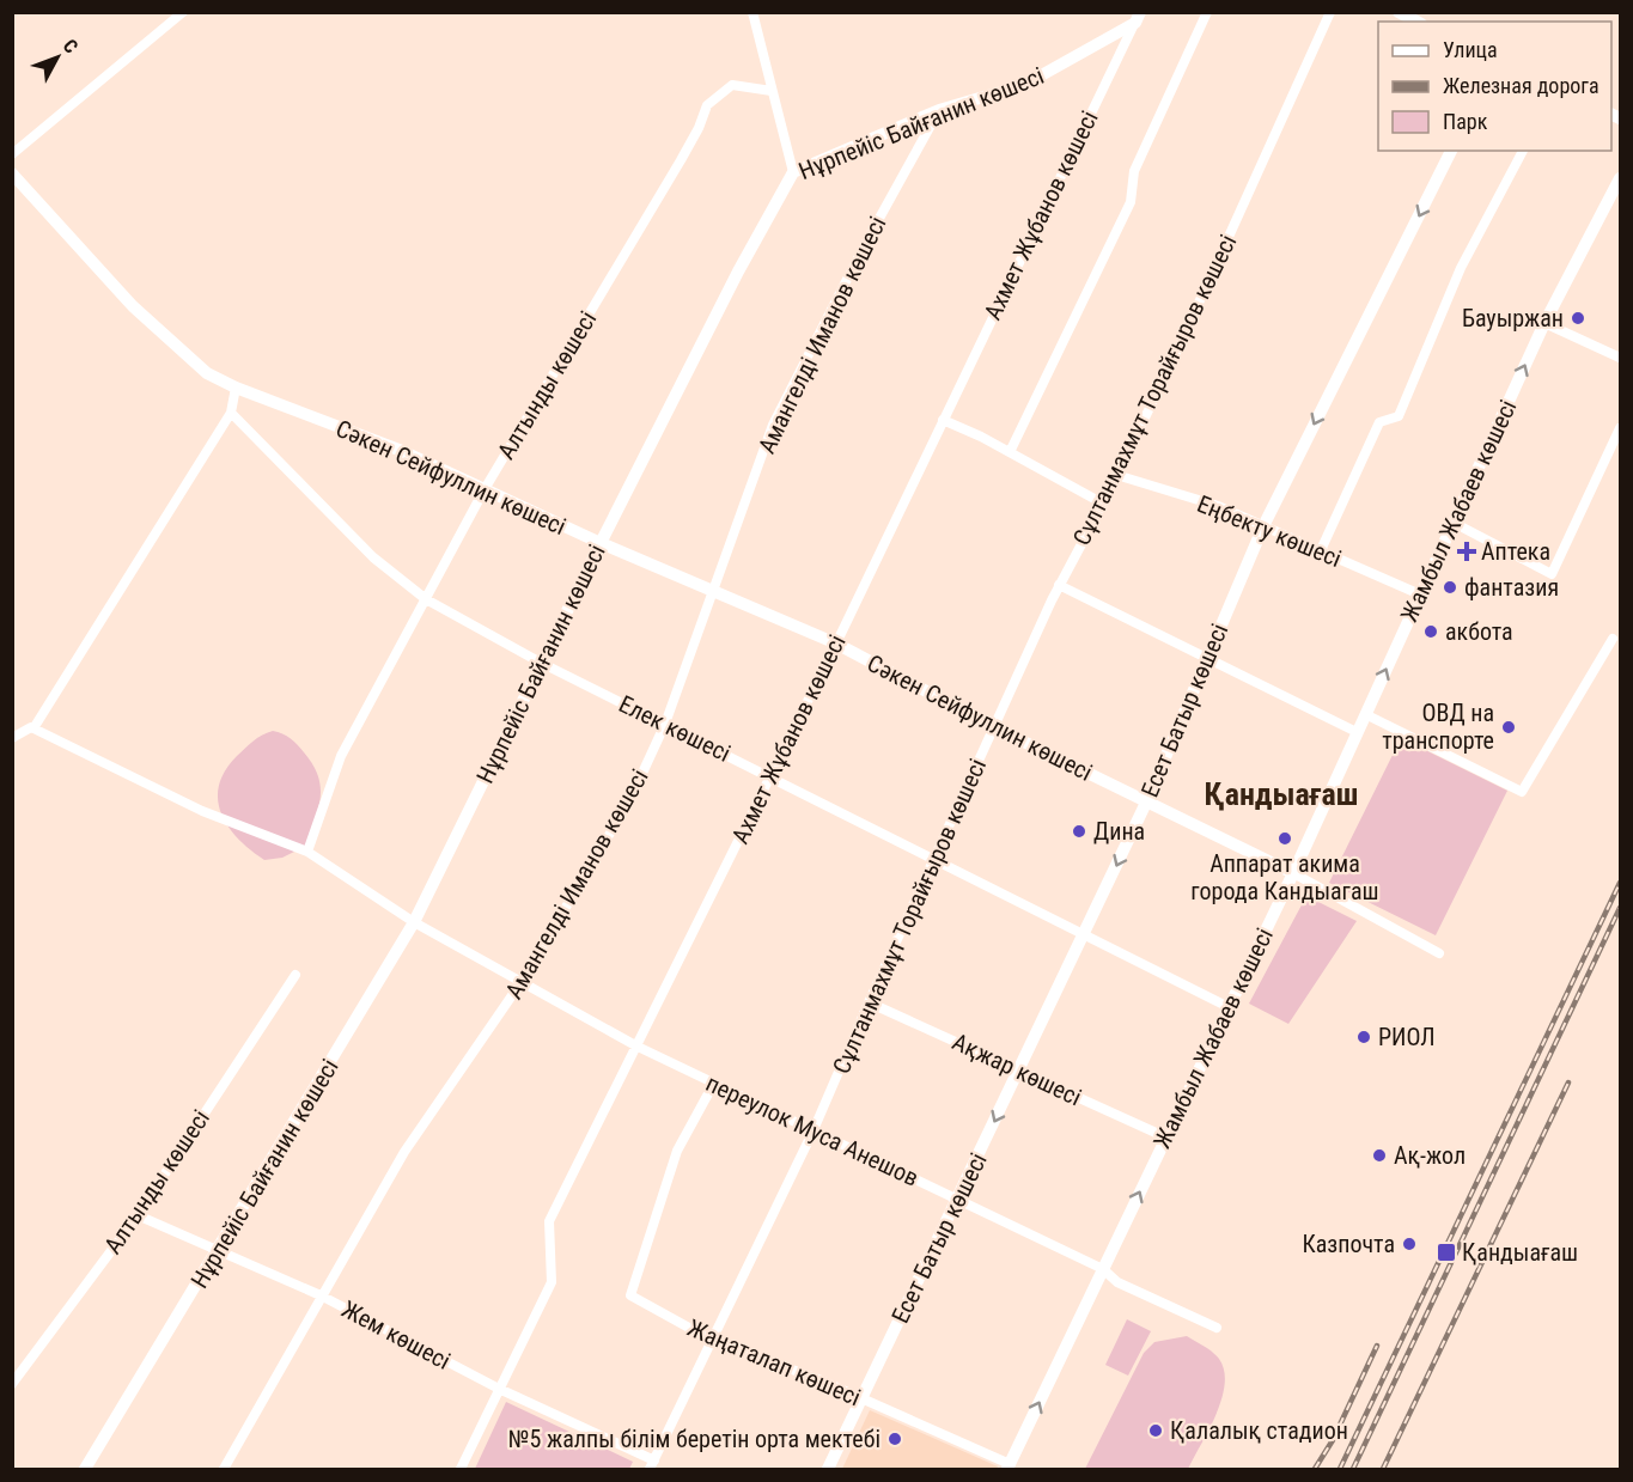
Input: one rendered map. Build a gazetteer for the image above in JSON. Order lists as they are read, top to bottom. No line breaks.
{"streets":{"street":["Нұрпейіс Байғанин көшесі","Ахмет Жұбанов көшесі","Амангелді Иманов көшесі","Алтынды көшесі","Сұлтанмахмұт Торайғыров көшесі","Сәкен Сейфуллин көшесі","Жамбыл Жабаев көшесі","Еңбекту көшесі","Есет Батыр көшесі","Елек көшесі","Ақжар көшесі","переулок Муса Анешов","Жем көшесі","Жаңаталап көшесі"]},"crossings":[["Нұрпейіс Байғанин көшесі","Ахмет Жұбанов көшесі"],["Нұрпейіс Байғанин көшесі","Амангелді Иманов көшесі"],["Нұрпейіс Байғанин көшесі","Сәкен Сейфуллин көшесі"],["Нұрпейіс Байғанин көшесі","Елек көшесі"],["Нұрпейіс Байғанин көшесі","переулок Муса Анешов"],["Нұрпейіс Байғанин көшесі","Жем көшесі"],["Ахмет Жұбанов көшесі","Сәкен Сейфуллин көшесі"],["Ахмет Жұбанов көшесі","Елек көшесі"],["Ахмет Жұбанов көшесі","переулок Муса Анешов"],["Ахмет Жұбанов көшесі","Жем көшесі"],["Амангелді Иманов көшесі","Сәкен Сейфуллин көшесі"],["Амангелді Иманов көшесі","Елек көшесі"],["Амангелді Иманов көшесі","переулок Муса Анешов"],["Амангелді Иманов көшесі","Жем көшесі"],["Алтынды көшесі","Сәкен Сейфуллин көшесі"],["Алтынды көшесі","Елек көшесі"],["Алтынды көшесі","переулок Муса Анешов"],["Алтынды көшесі","Жем көшесі"],["Сұлтанмахмұт Торайғыров көшесі","Сәкен Сейфуллин көшесі"],["Сұлтанмахмұт Торайғыров көшесі","Еңбекту көшесі"],["Сұлтанмахмұт Торайғыров көшесі","Елек көшесі"],["Сұлтанмахмұт Торайғыров көшесі","Ақжар көшесі"],["Сұлтанмахмұт Торайғыров көшесі","переулок Муса Анешов"],["Сұлтанмахмұт Торайғыров көшесі","Жем көшесі"],["Сұлтанмахмұт Торайғыров көшесі","Жаңаталап көшесі"],["Сәкен Сейфуллин көшесі","Жамбыл Жабаев көшесі"],["Сәкен Сейфуллин көшесі","Есет Батыр көшесі"],["Жамбыл Жабаев көшесі","Еңбекту көшесі"],["Жамбыл Жабаев көшесі","Елек көшесі"],["Жамбыл Жабаев көшесі","Ақжар көшесі"],["Жамбыл Жабаев көшесі","переулок Муса Анешов"],["Жамбыл Жабаев көшесі","Жаңаталап көшесі"],["Еңбекту көшесі","Есет Батыр көшесі"],["Есет Батыр көшесі","Елек көшесі"],["Есет Батыр көшесі","Ақжар көшесі"],["Есет Батыр көшесі","переулок Муса Анешов"],["Есет Батыр көшесі","Жаңаталап көшесі"],["переулок Муса Анешов","Жаңаталап көшесі"]],"districts":["Қандыағаш"],"places":{"other":["Бауыржан","фантазия","акбота","ОВД на транспорте","Дина","Аппарат акима города Кандыагаш","РИОЛ","Ақ-жол","Казпочта","Қалалық стадион","№5 жалпы білім беретін орта мектебі"],"health":["Аптека"],"transit":["Қандыағаш"]},"legend":["Улица","Железная дорога","Парк"],"north":"top right"}
